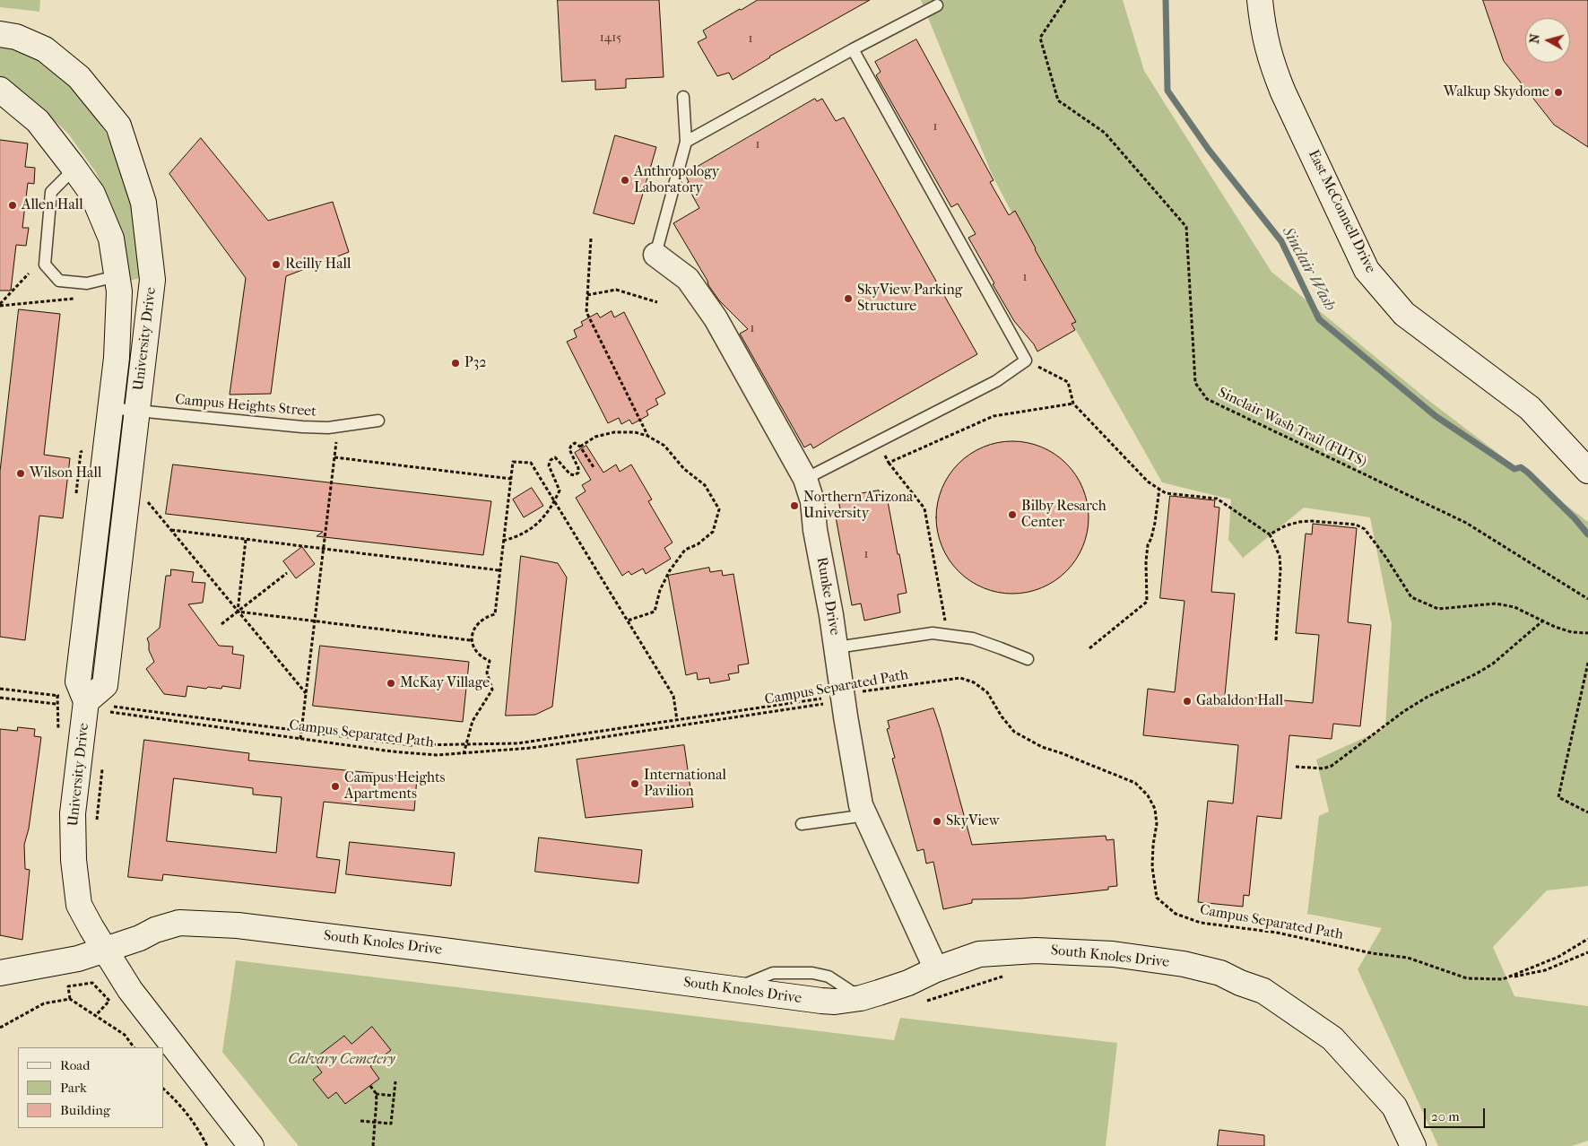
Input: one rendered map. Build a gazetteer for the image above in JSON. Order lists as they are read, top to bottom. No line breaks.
{"streets":{"street":["East McConnell Drive","University Drive","Runke Drive","South Knoles Drive"],"lane":["Campus Heights Street"],"path":["Sinclair Wash Trail (FUTS)","Campus Separated Path"]},"crossings":[["University Drive","Campus Heights Street"],["University Drive","South Knoles Drive"],["Runke Drive","Campus Separated Path"],["Runke Drive","South Knoles Drive"]],"water":["Sinclair Wash"],"parks":["Calvary Cemetery"],"places":["Walkup Skydome","Anthropology Laboratory","Allen Hall","Reilly Hall","SkyView Parking Structure","P32","Wilson Hall","Northern Arizona University","Bilby Resarch Center","McKay Village","Gabaldon Hall","International Pavilion","Campus Heights Apartments","SkyView"],"house_numbers":["1415","1","1","1","1","1","1"],"legend":["Road","Park","Building"],"scale_bar":"20 m","north":"left"}
